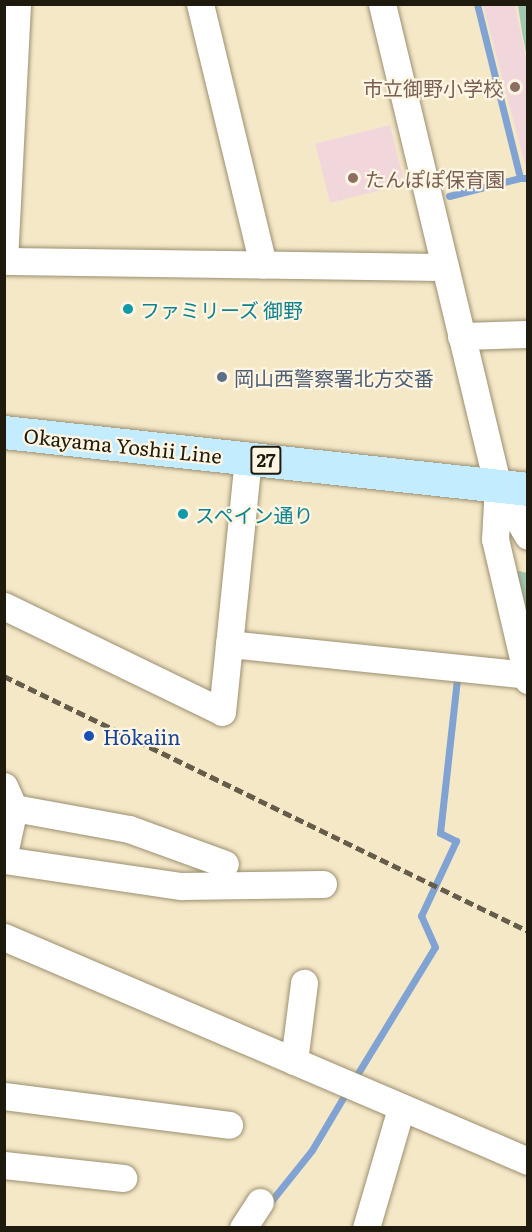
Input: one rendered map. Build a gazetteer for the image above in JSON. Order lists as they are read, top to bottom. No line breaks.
{"streets":{"main road":["Okayama Yoshii Line","27"]},"places":["市立御野小学校","たんぽぽ保育園","ファミリーズ 御野","岡山西警察署北方交番","スペイン通り","Hōkaiin"]}
